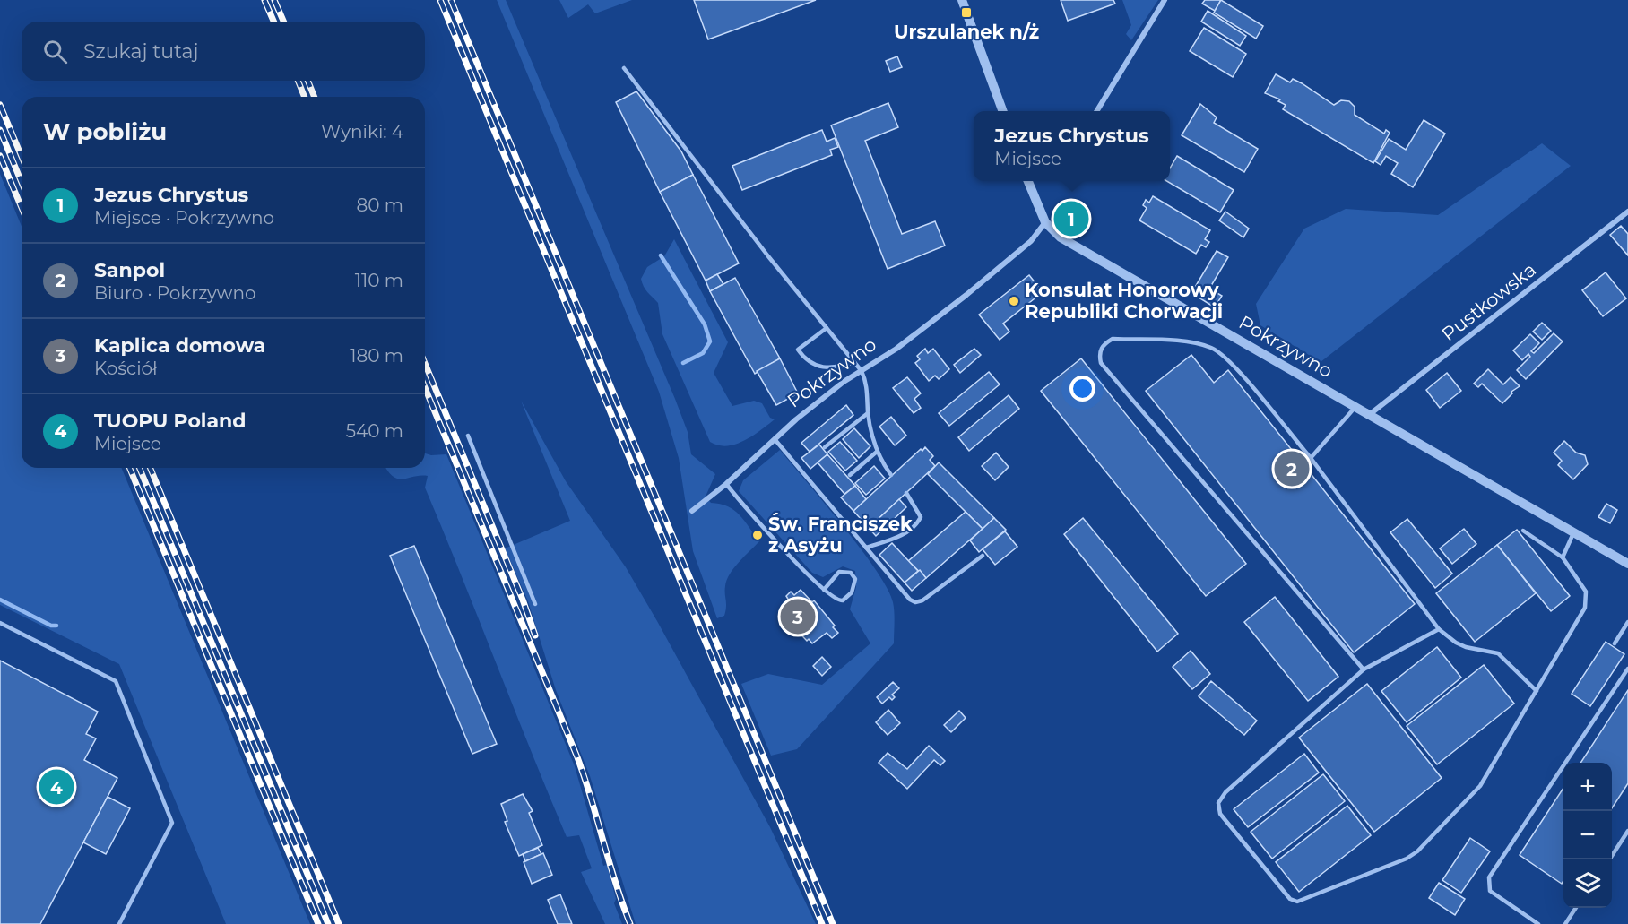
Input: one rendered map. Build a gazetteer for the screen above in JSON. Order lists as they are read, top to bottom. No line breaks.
{"streets":{"street":["Pustkowska","Pokrzywno"]},"crossings":[["Pustkowska","Pokrzywno"]],"places":{"transit":["Urszulanek n/ż"],"other":["Konsulat Honorowy Republiki Chorwacji","Św. Franciszek z Asyżu"]},"page":{"search":"Szukaj tutaj","heading":["W pobliżu","Wyniki: 4"],"popup":["Jezus Chrystus","Miejsce"],"list":[{"mark":"1","name":"Jezus Chrystus","note":"Miejsce · Pokrzywno","value":"80 m"},{"mark":"2","name":"Sanpol","note":"Biuro · Pokrzywno","value":"110 m"},{"mark":"3","name":"Kaplica domowa","note":"Kościół","value":"180 m"},{"mark":"4","name":"TUOPU Poland","note":"Miejsce","value":"540 m"}],"pins":["1","2","3","4"],"map_buttons":["+","−"]}}
